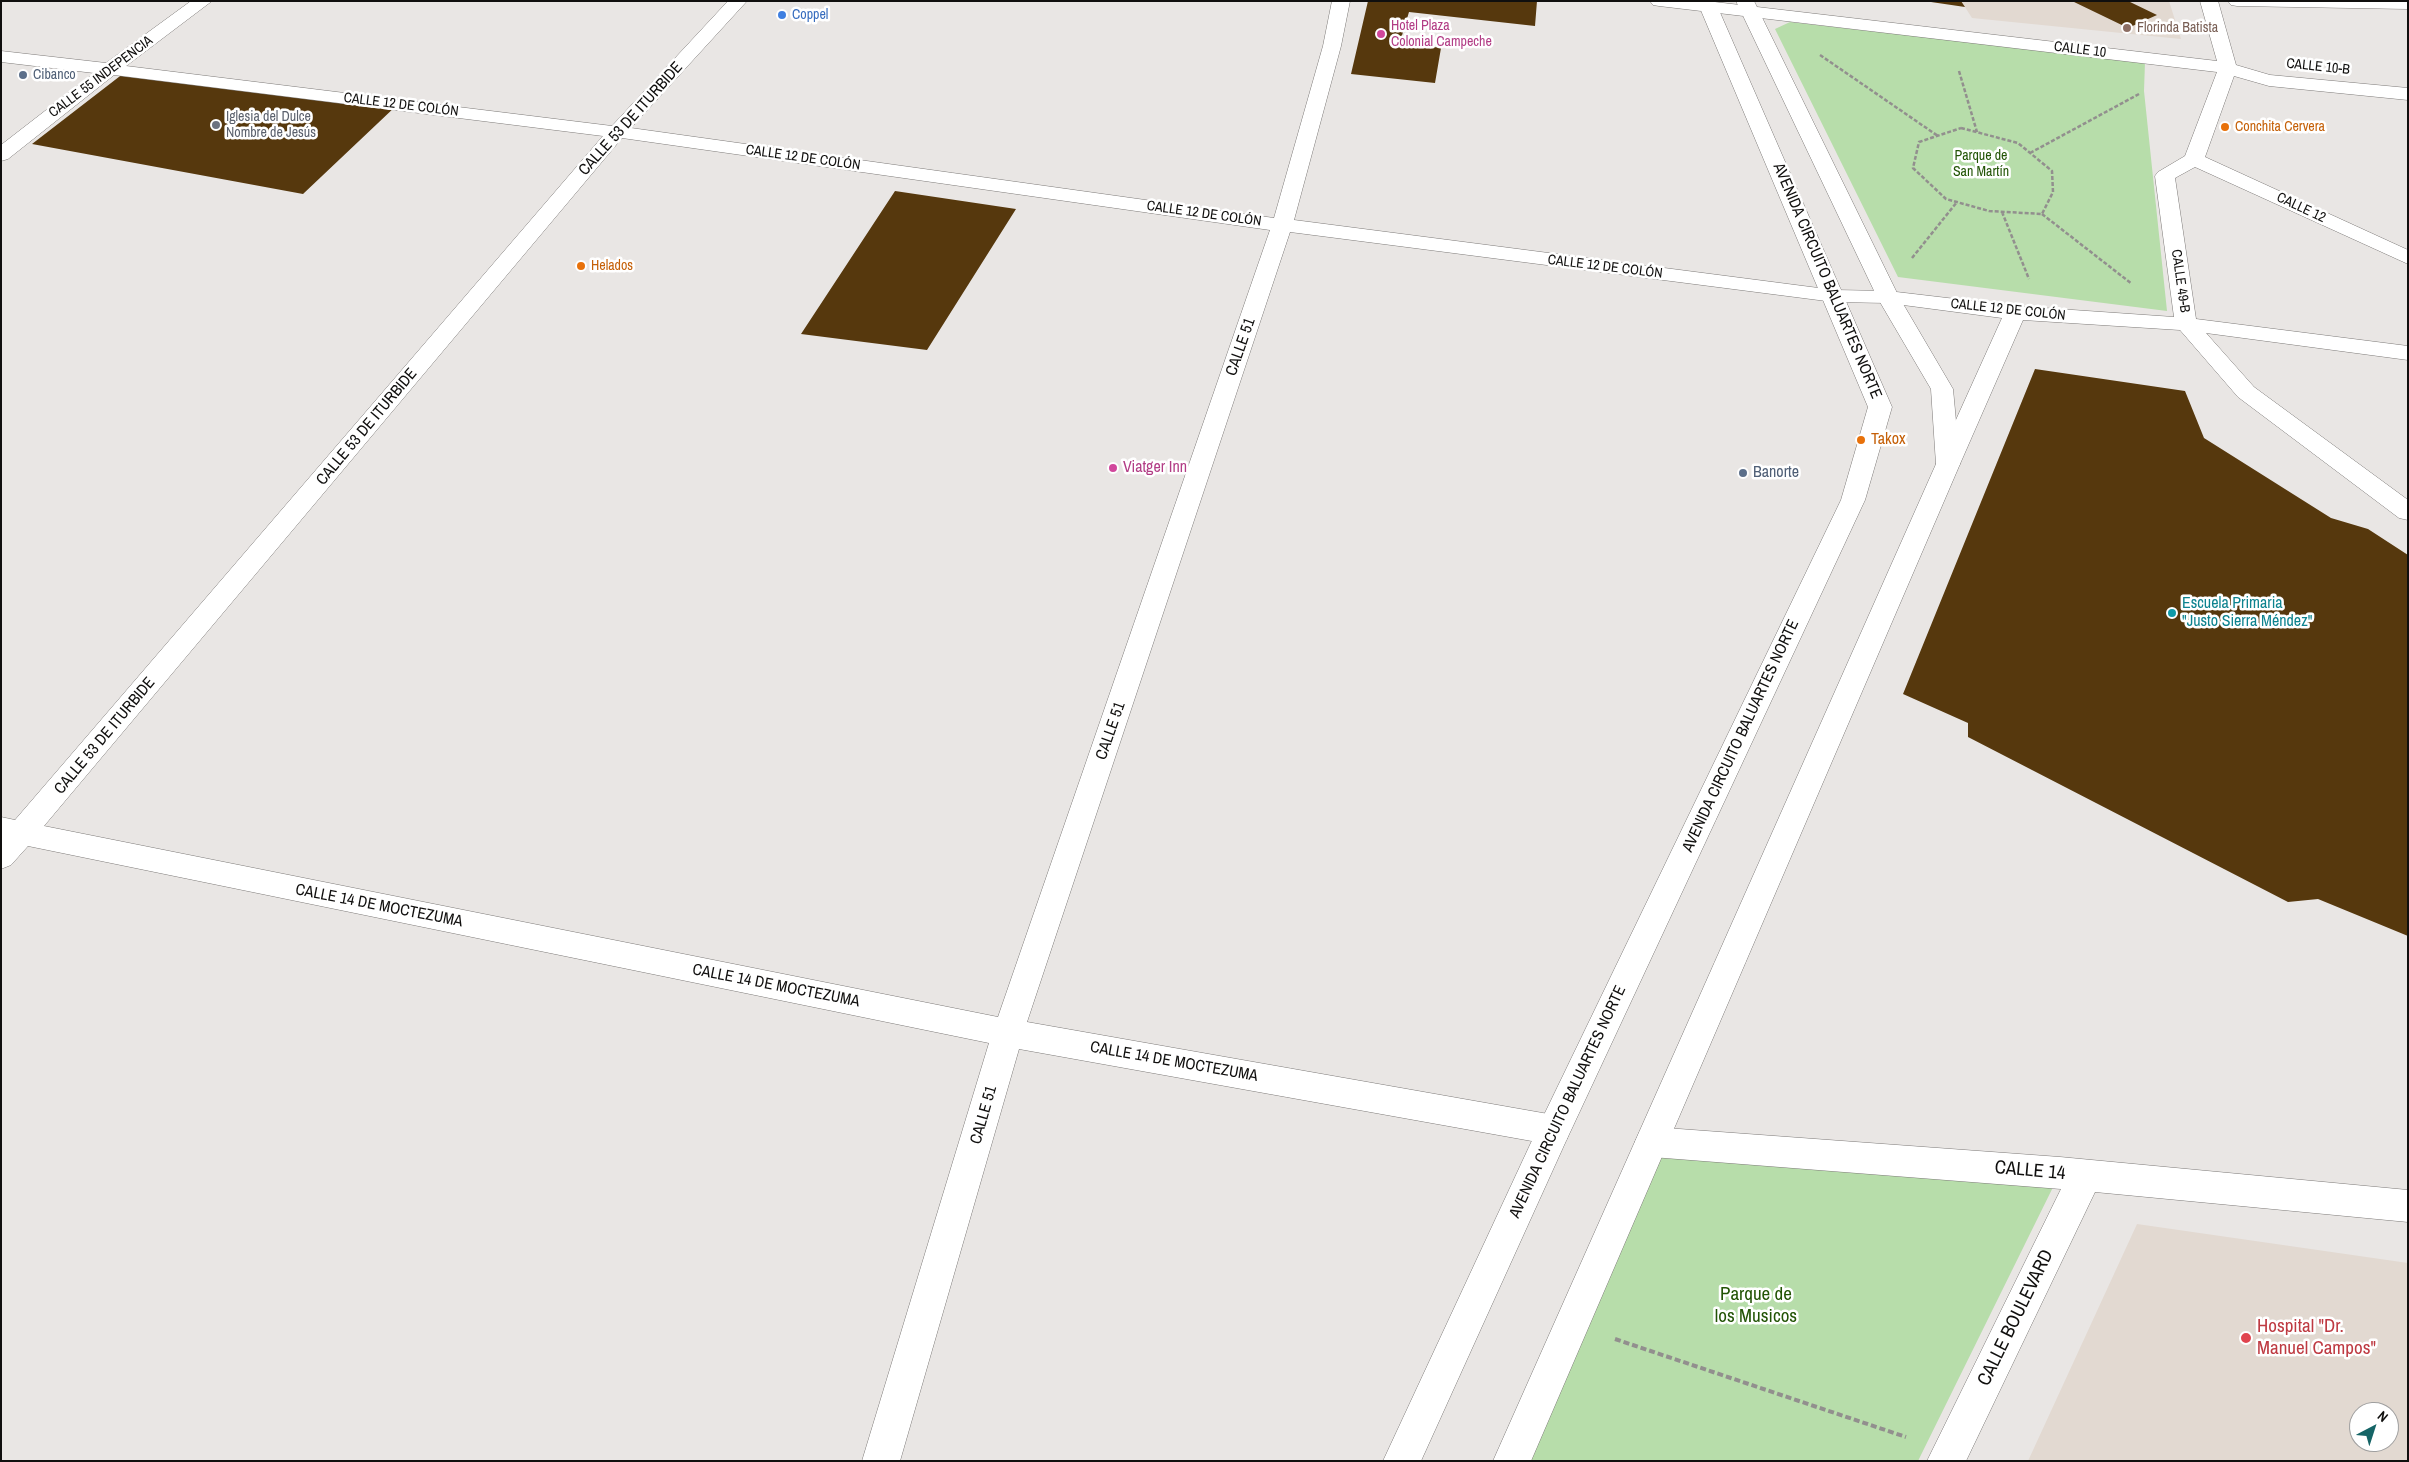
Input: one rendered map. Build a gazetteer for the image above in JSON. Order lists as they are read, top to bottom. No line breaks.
{"streets":{"street":["CALLE 10","CALLE 10-B","CALLE 55 INDEPENCIA","CALLE 12 DE COLÓN","CALLE 53 DE ITURBIDE","CALLE 12","AVENIDA CIRCUITO BALUARTES NORTE","CALLE 49-B","CALLE 51","CALLE 14 DE MOCTEZUMA","CALLE 14","CALLE BOULEVARD"]},"crossings":[["CALLE 10","CALLE 10-B"],["CALLE 10","AVENIDA CIRCUITO BALUARTES NORTE"],["CALLE 55 INDEPENCIA","CALLE 12 DE COLÓN"],["CALLE 12 DE COLÓN","CALLE 53 DE ITURBIDE"],["CALLE 12 DE COLÓN","AVENIDA CIRCUITO BALUARTES NORTE"],["CALLE 12 DE COLÓN","CALLE 49-B"],["CALLE 12 DE COLÓN","CALLE 51"],["CALLE 53 DE ITURBIDE","CALLE 14 DE MOCTEZUMA"],["CALLE 12","CALLE 49-B"],["AVENIDA CIRCUITO BALUARTES NORTE","CALLE 14 DE MOCTEZUMA"],["CALLE 51","CALLE 14 DE MOCTEZUMA"],["CALLE 14","CALLE BOULEVARD"]],"parks":["Parque de San Martín","Parque de los Musicos"],"places":["Coppel","Florinda Batista","Hotel Plaza Colonial Campeche","Cibanco","Iglesia del Dulce Nombre de Jesús","Conchita Cervera","Helados","Takox","Viatger Inn","Banorte","Escuela Primaria \"Justo Sierra Méndez\"","Hospital \"Dr. Manuel Campos\""],"north":"top right"}
